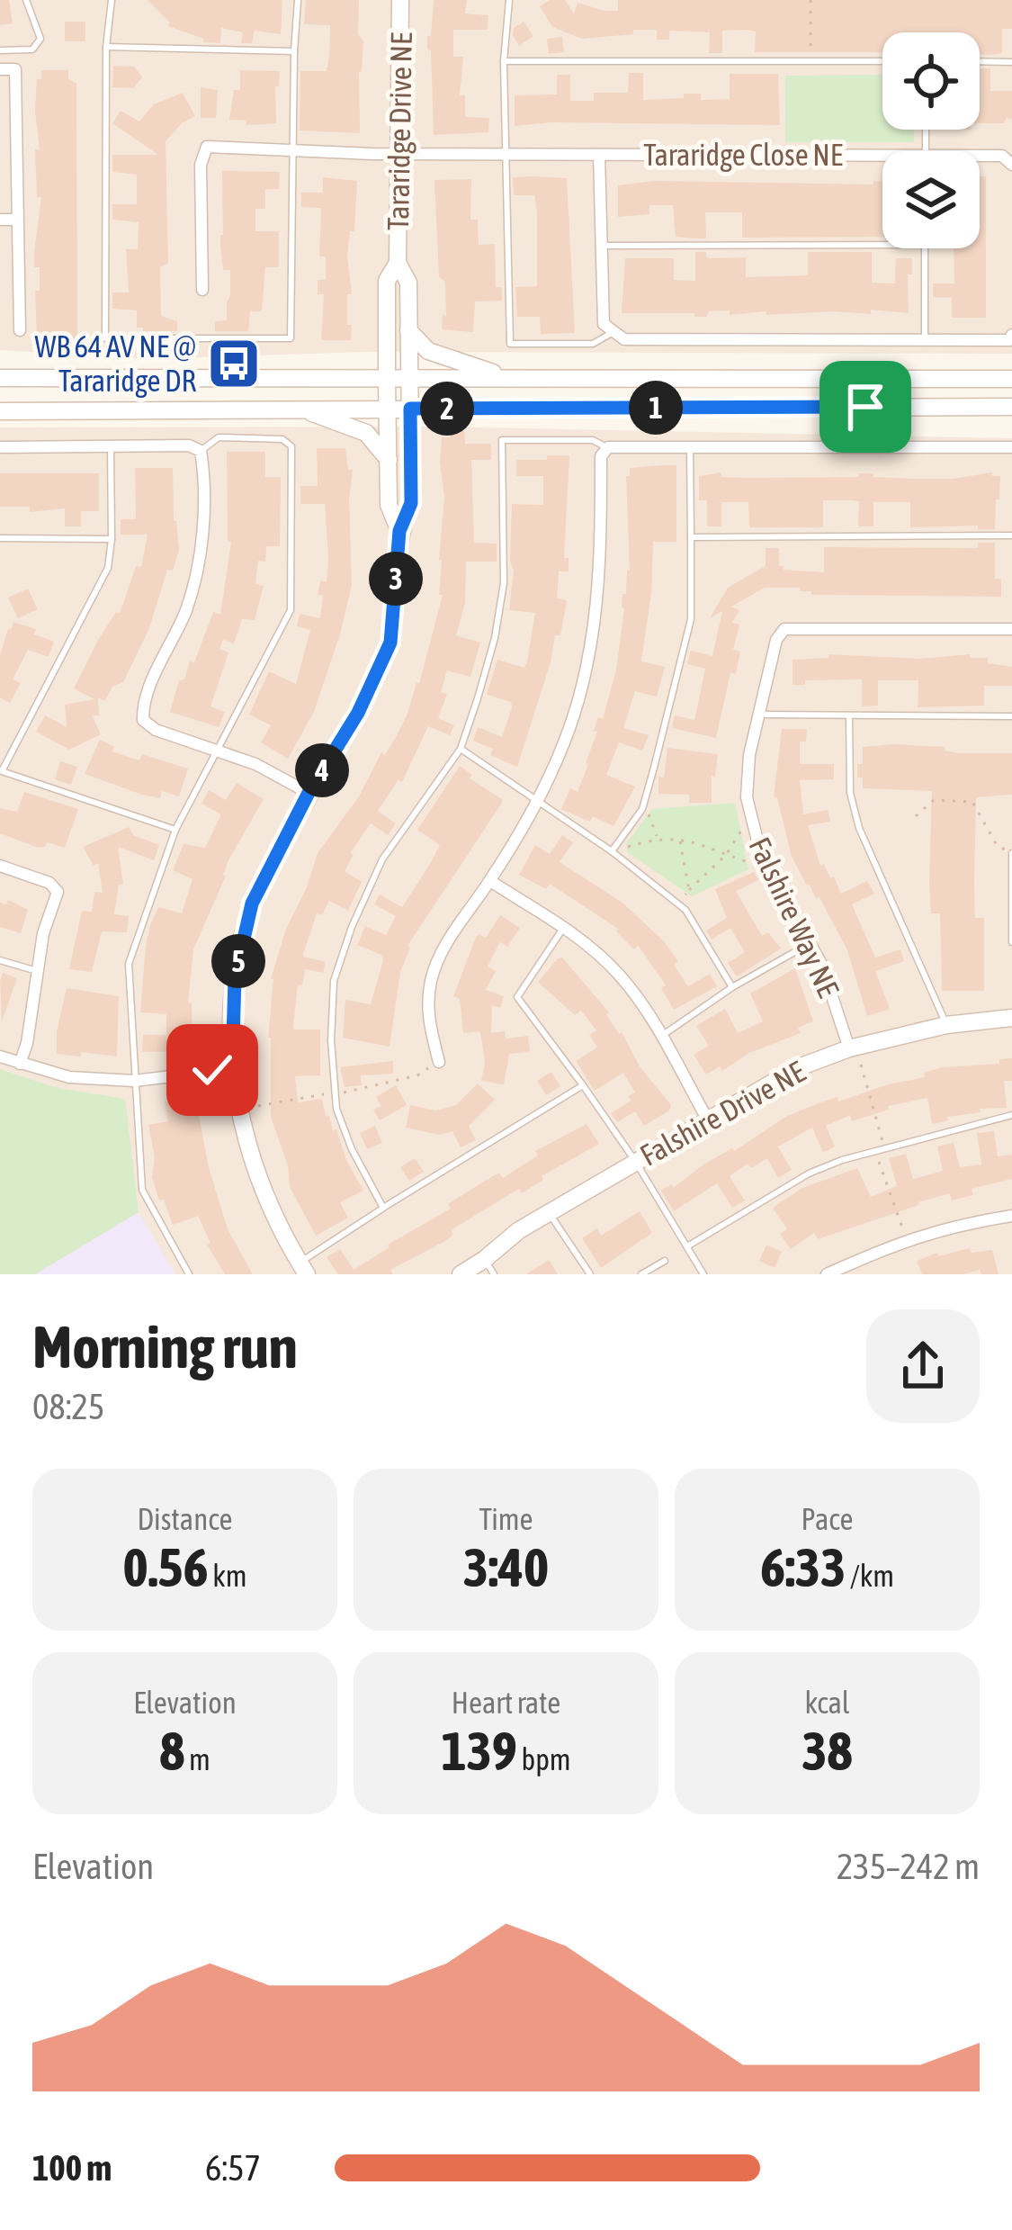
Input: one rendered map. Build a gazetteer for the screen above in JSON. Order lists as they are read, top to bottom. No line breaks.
{"streets":{"main road":["Tararidge Drive NE","Falshire Drive NE"],"street":["Tararidge Close NE","Falshire Way NE"]},"crossings":[["Tararidge Drive NE","Tararidge Close NE"],["Falshire Way NE","Falshire Drive NE"]],"places":{"bus stop":["WB 64 AV NE @ Tararidge DR"]},"page":{"pins":["1","2","3","4","5"],"heading":["Morning run","08:25"],"stats":[["Distance","0.56 km"],["Time","3:40"],["Pace","6:33 /km"],["Elevation","8 m"],["Heart rate","139 bpm"],["kcal","38"]],"chart":["Elevation","235–242 m"],"list":[{"name":"100 m","note":"6:57"}]}}
